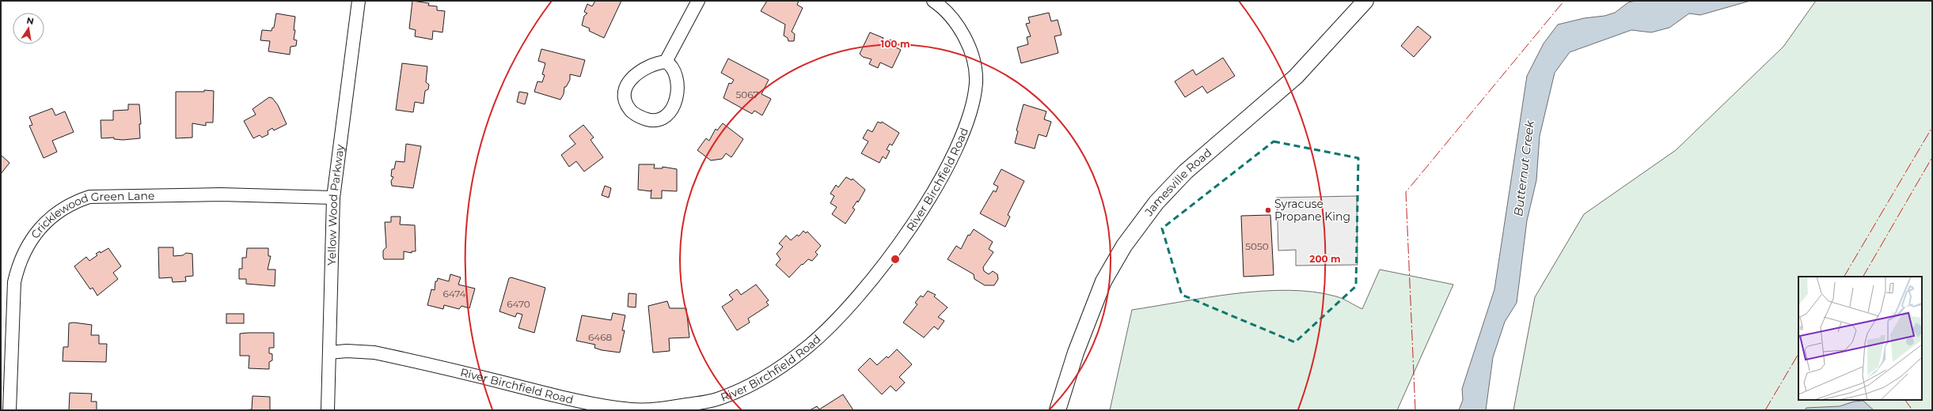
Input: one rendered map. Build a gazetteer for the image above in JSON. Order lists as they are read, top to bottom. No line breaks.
{"streets":{"street":["River Birchfield Road","Jamesville Road","Yellow Wood Parkway","Cricklewood Green Lane"]},"crossings":[["River Birchfield Road","Yellow Wood Parkway"],["Yellow Wood Parkway","Cricklewood Green Lane"]],"water":["Butternut Creek"],"places":["Syracuse Propane King"],"house_numbers":["5067","5050","6474","6470","6468"],"north":"top","rings":["100 m","200 m"]}
